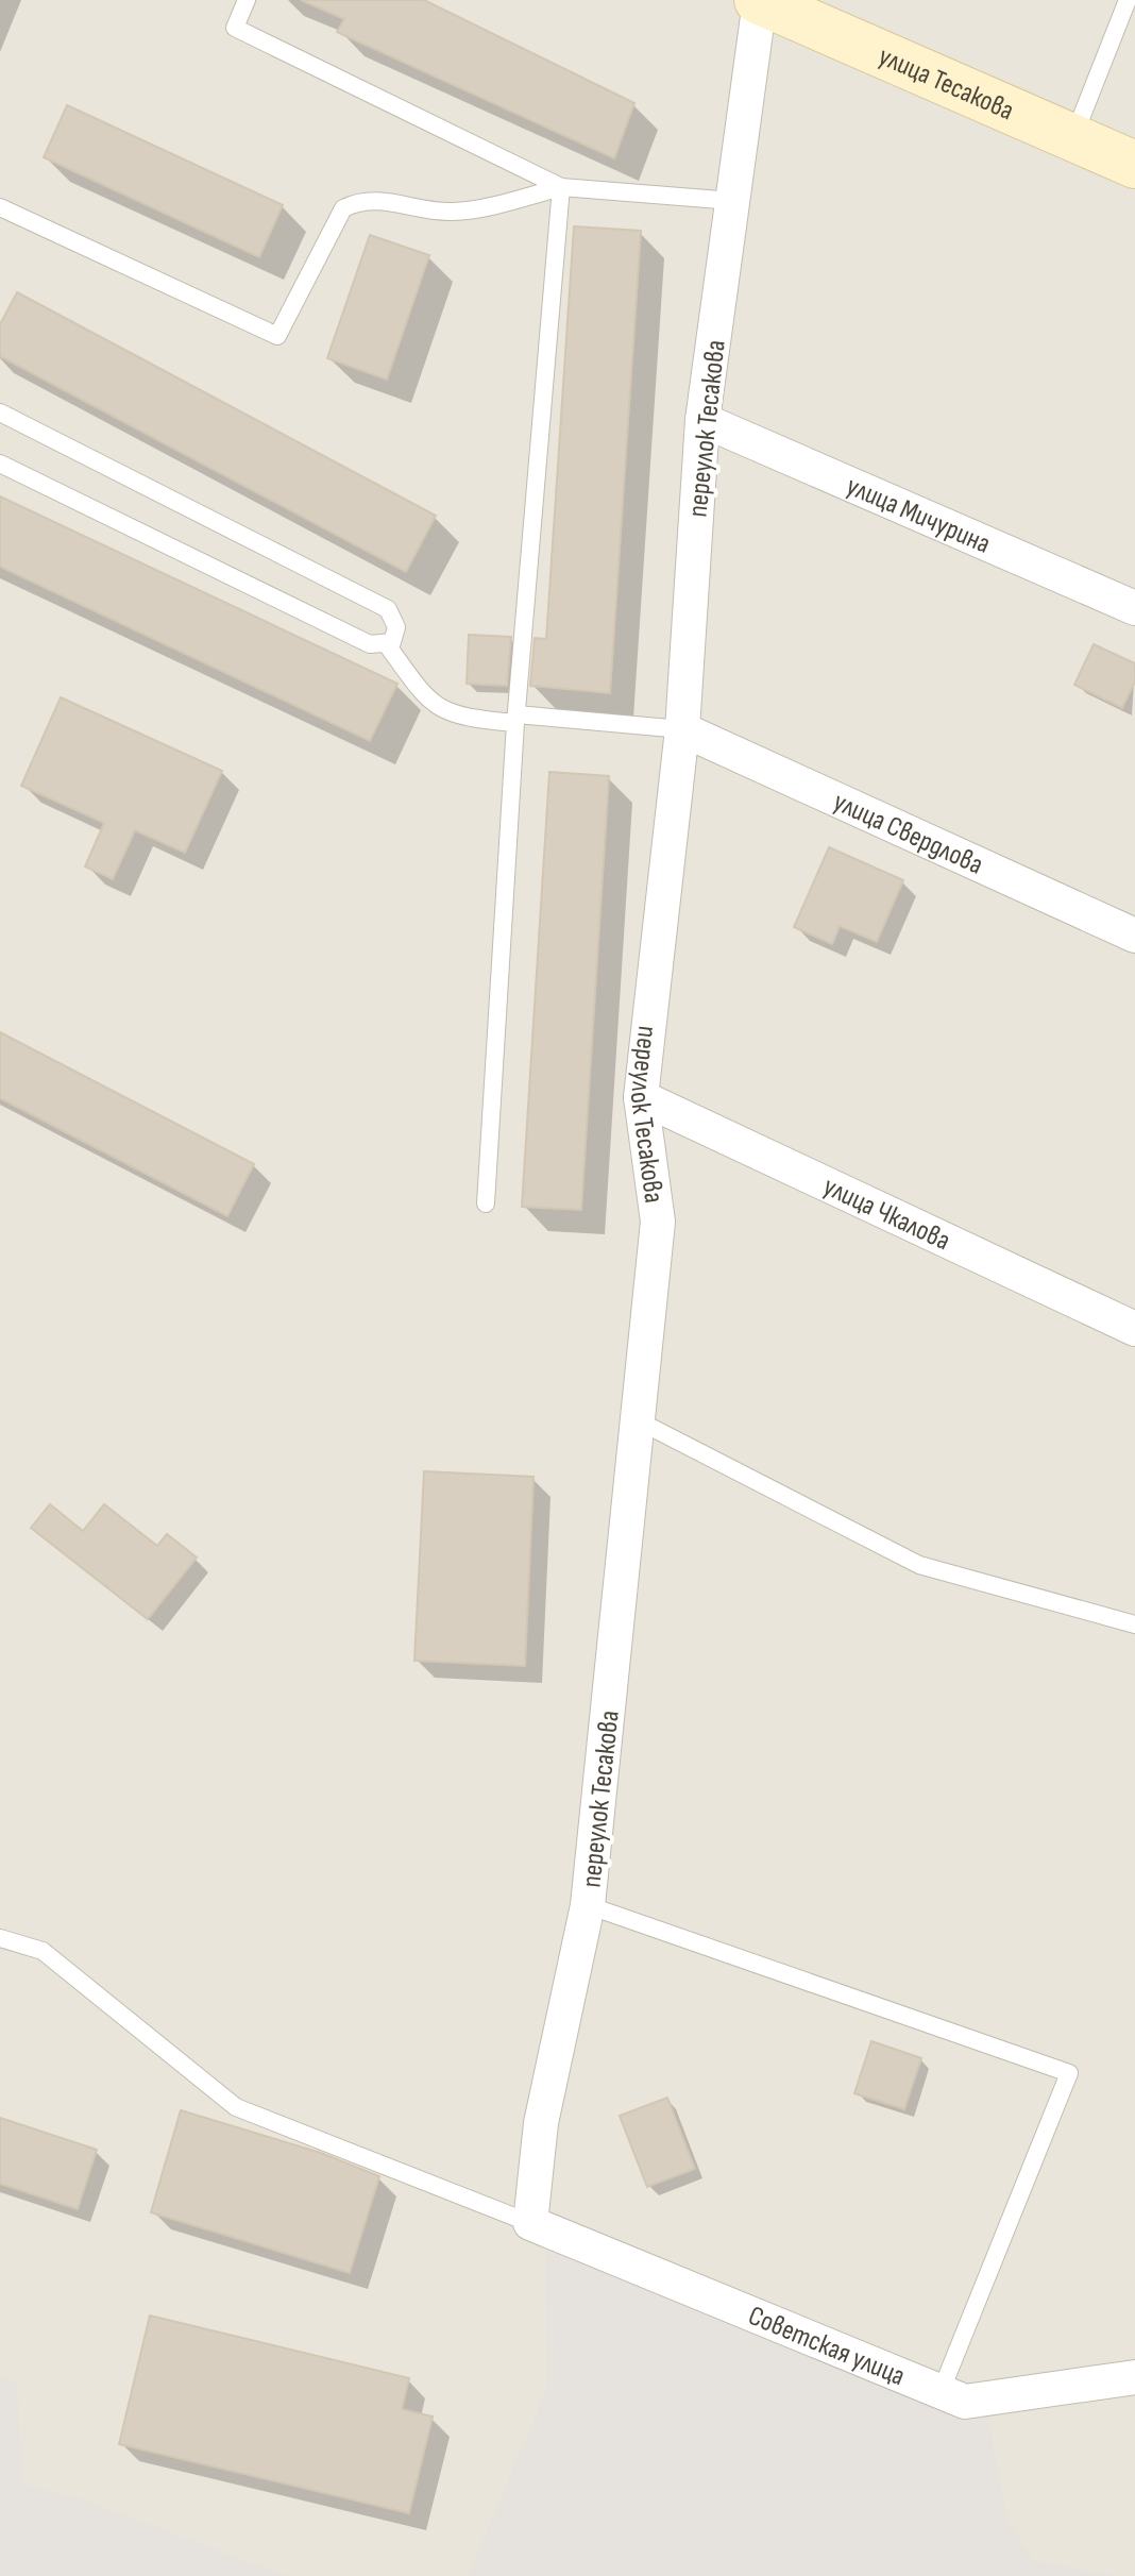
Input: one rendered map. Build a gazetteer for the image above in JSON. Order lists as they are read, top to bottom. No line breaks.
{"streets":{"main road":["улица Тесакова"],"street":["переулок Тесакова","улица Мичурина","улица Свердлова","улица Чкалова","Советская улица"]},"crossings":[["улица Тесакова","переулок Тесакова"],["переулок Тесакова","улица Мичурина"],["переулок Тесакова","улица Свердлова"],["переулок Тесакова","улица Чкалова"],["переулок Тесакова","Советская улица"]]}
